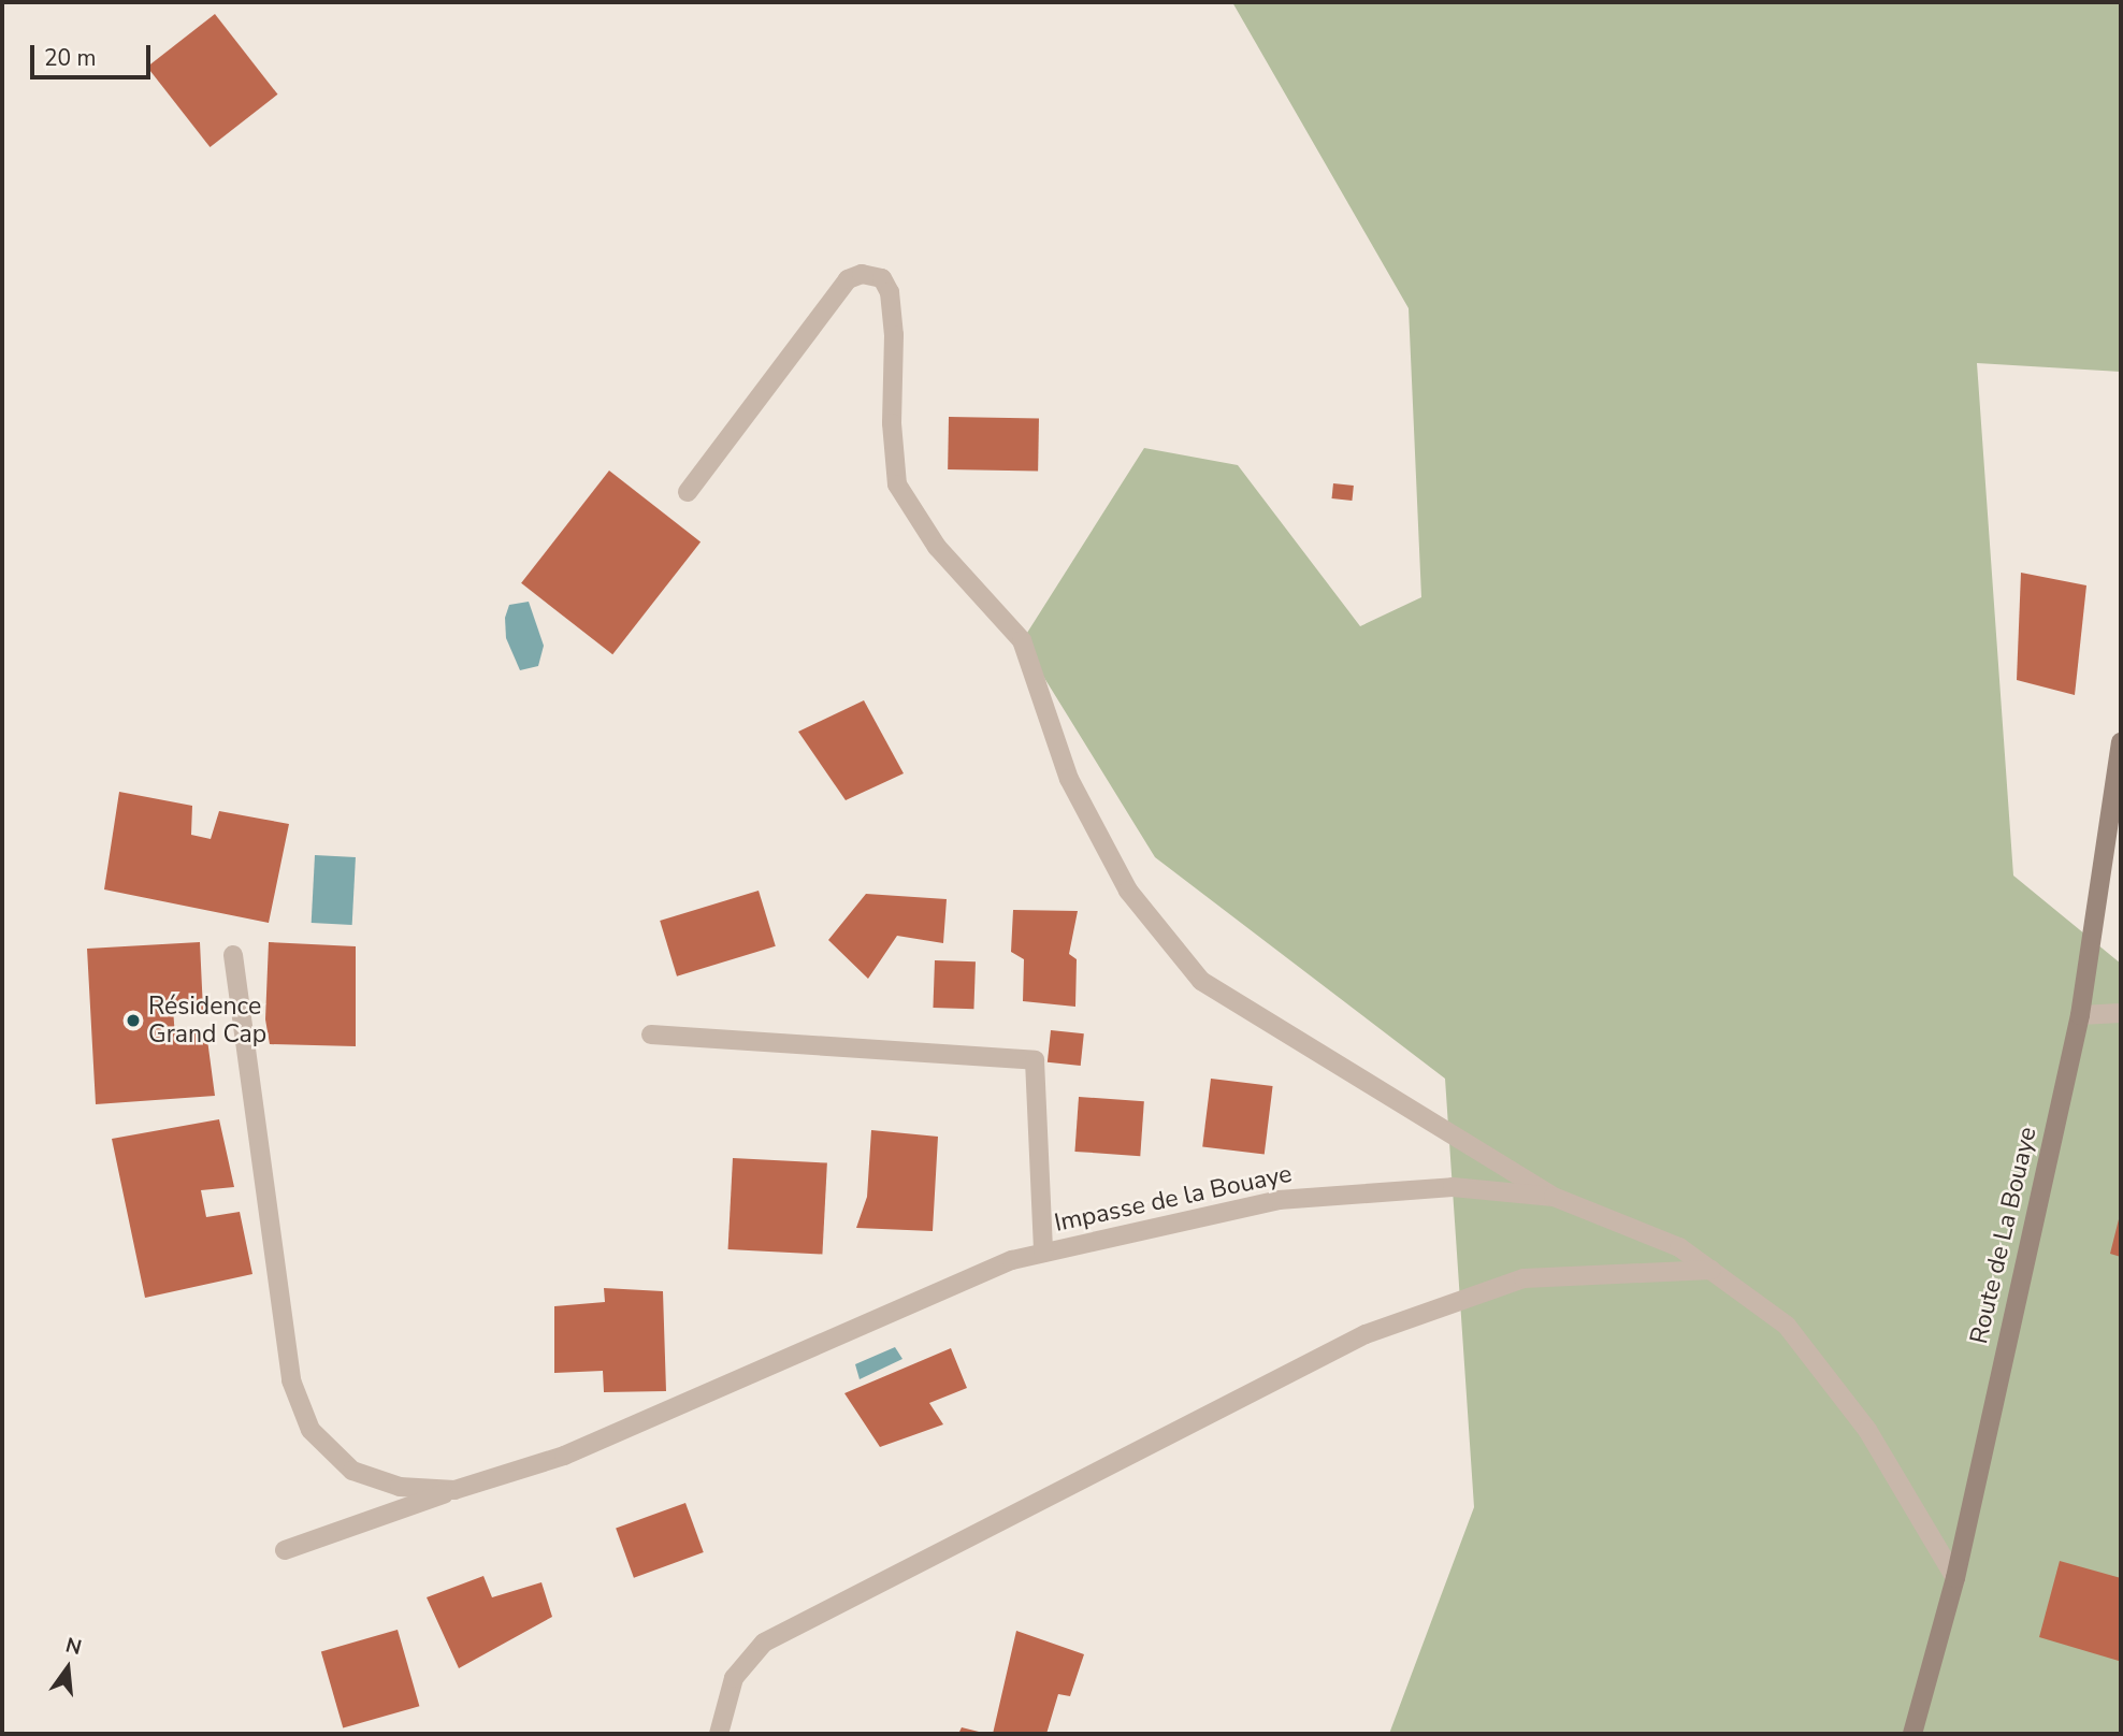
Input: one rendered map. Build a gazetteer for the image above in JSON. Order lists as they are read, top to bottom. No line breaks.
{"streets":{"main road":["Route de La Bouaye"],"street":["Impasse de la Bouaye"]},"crossings":[["Impasse de la Bouaye","Route de La Bouaye"]],"places":["Résidence Grand Cap"],"scale_bar":"20 m","north":"top"}
